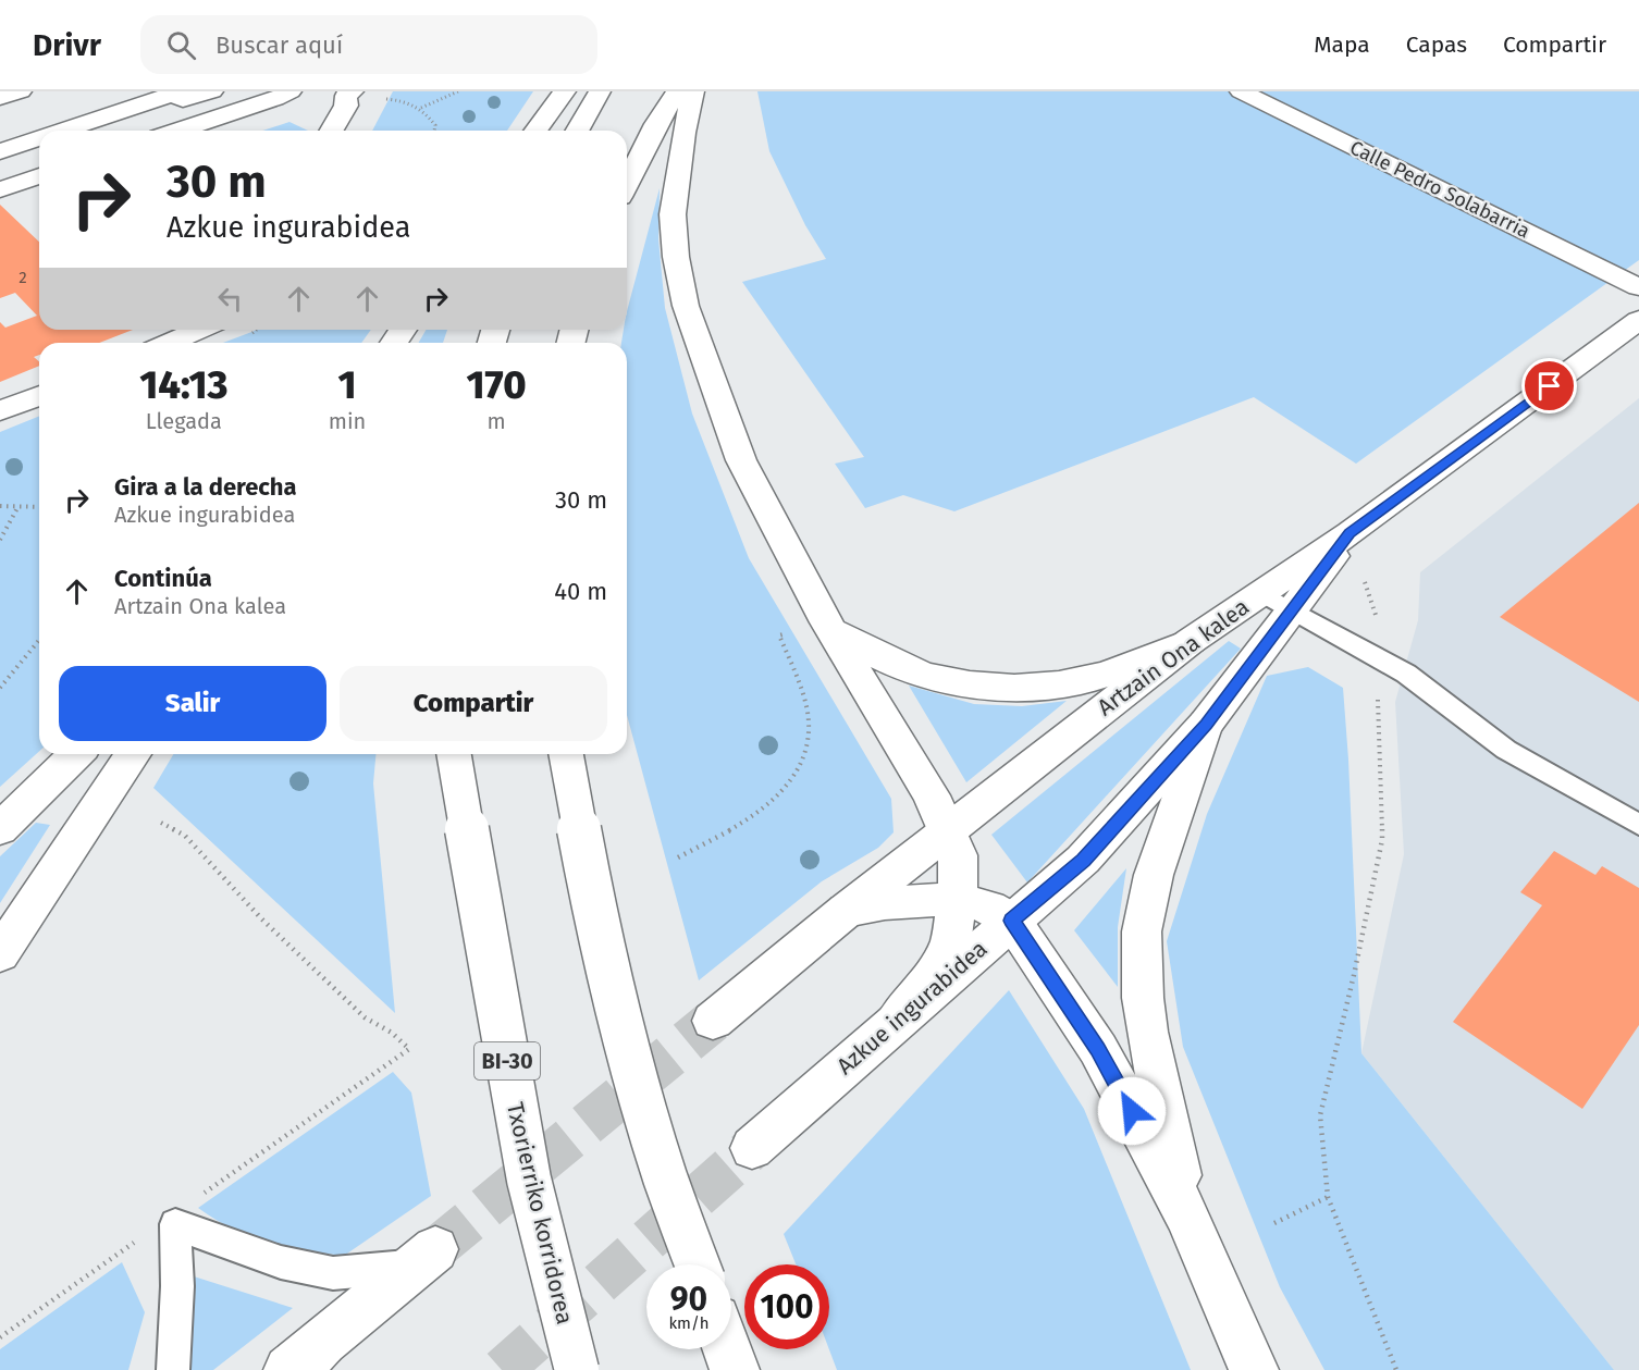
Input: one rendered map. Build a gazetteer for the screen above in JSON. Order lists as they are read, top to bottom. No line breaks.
{"streets":{"main road":["Calle Pedro Solabarria","Artzain Ona kalea","Azkue ingurabidea","BI-30","Txorierriko korridorea"]},"crossings":[["Artzain Ona kalea","Azkue ingurabidea"]],"house_numbers":["2"],"page":{"header":"Drivr","search":"Buscar aquí","nav":["Mapa","Capas","Compartir"],"turn":["30 m","Azkue ingurabidea"],"eta":["14:13","Llegada","1","min","170","m"],"list":[{"name":"Gira a la derecha","note":"Azkue ingurabidea","value":"30 m"},{"name":"Continúa","note":"Artzain Ona kalea","value":"40 m"}],"buttons":["Salir","Compartir"],"speed":"90 km/h","limit":"100"}}
